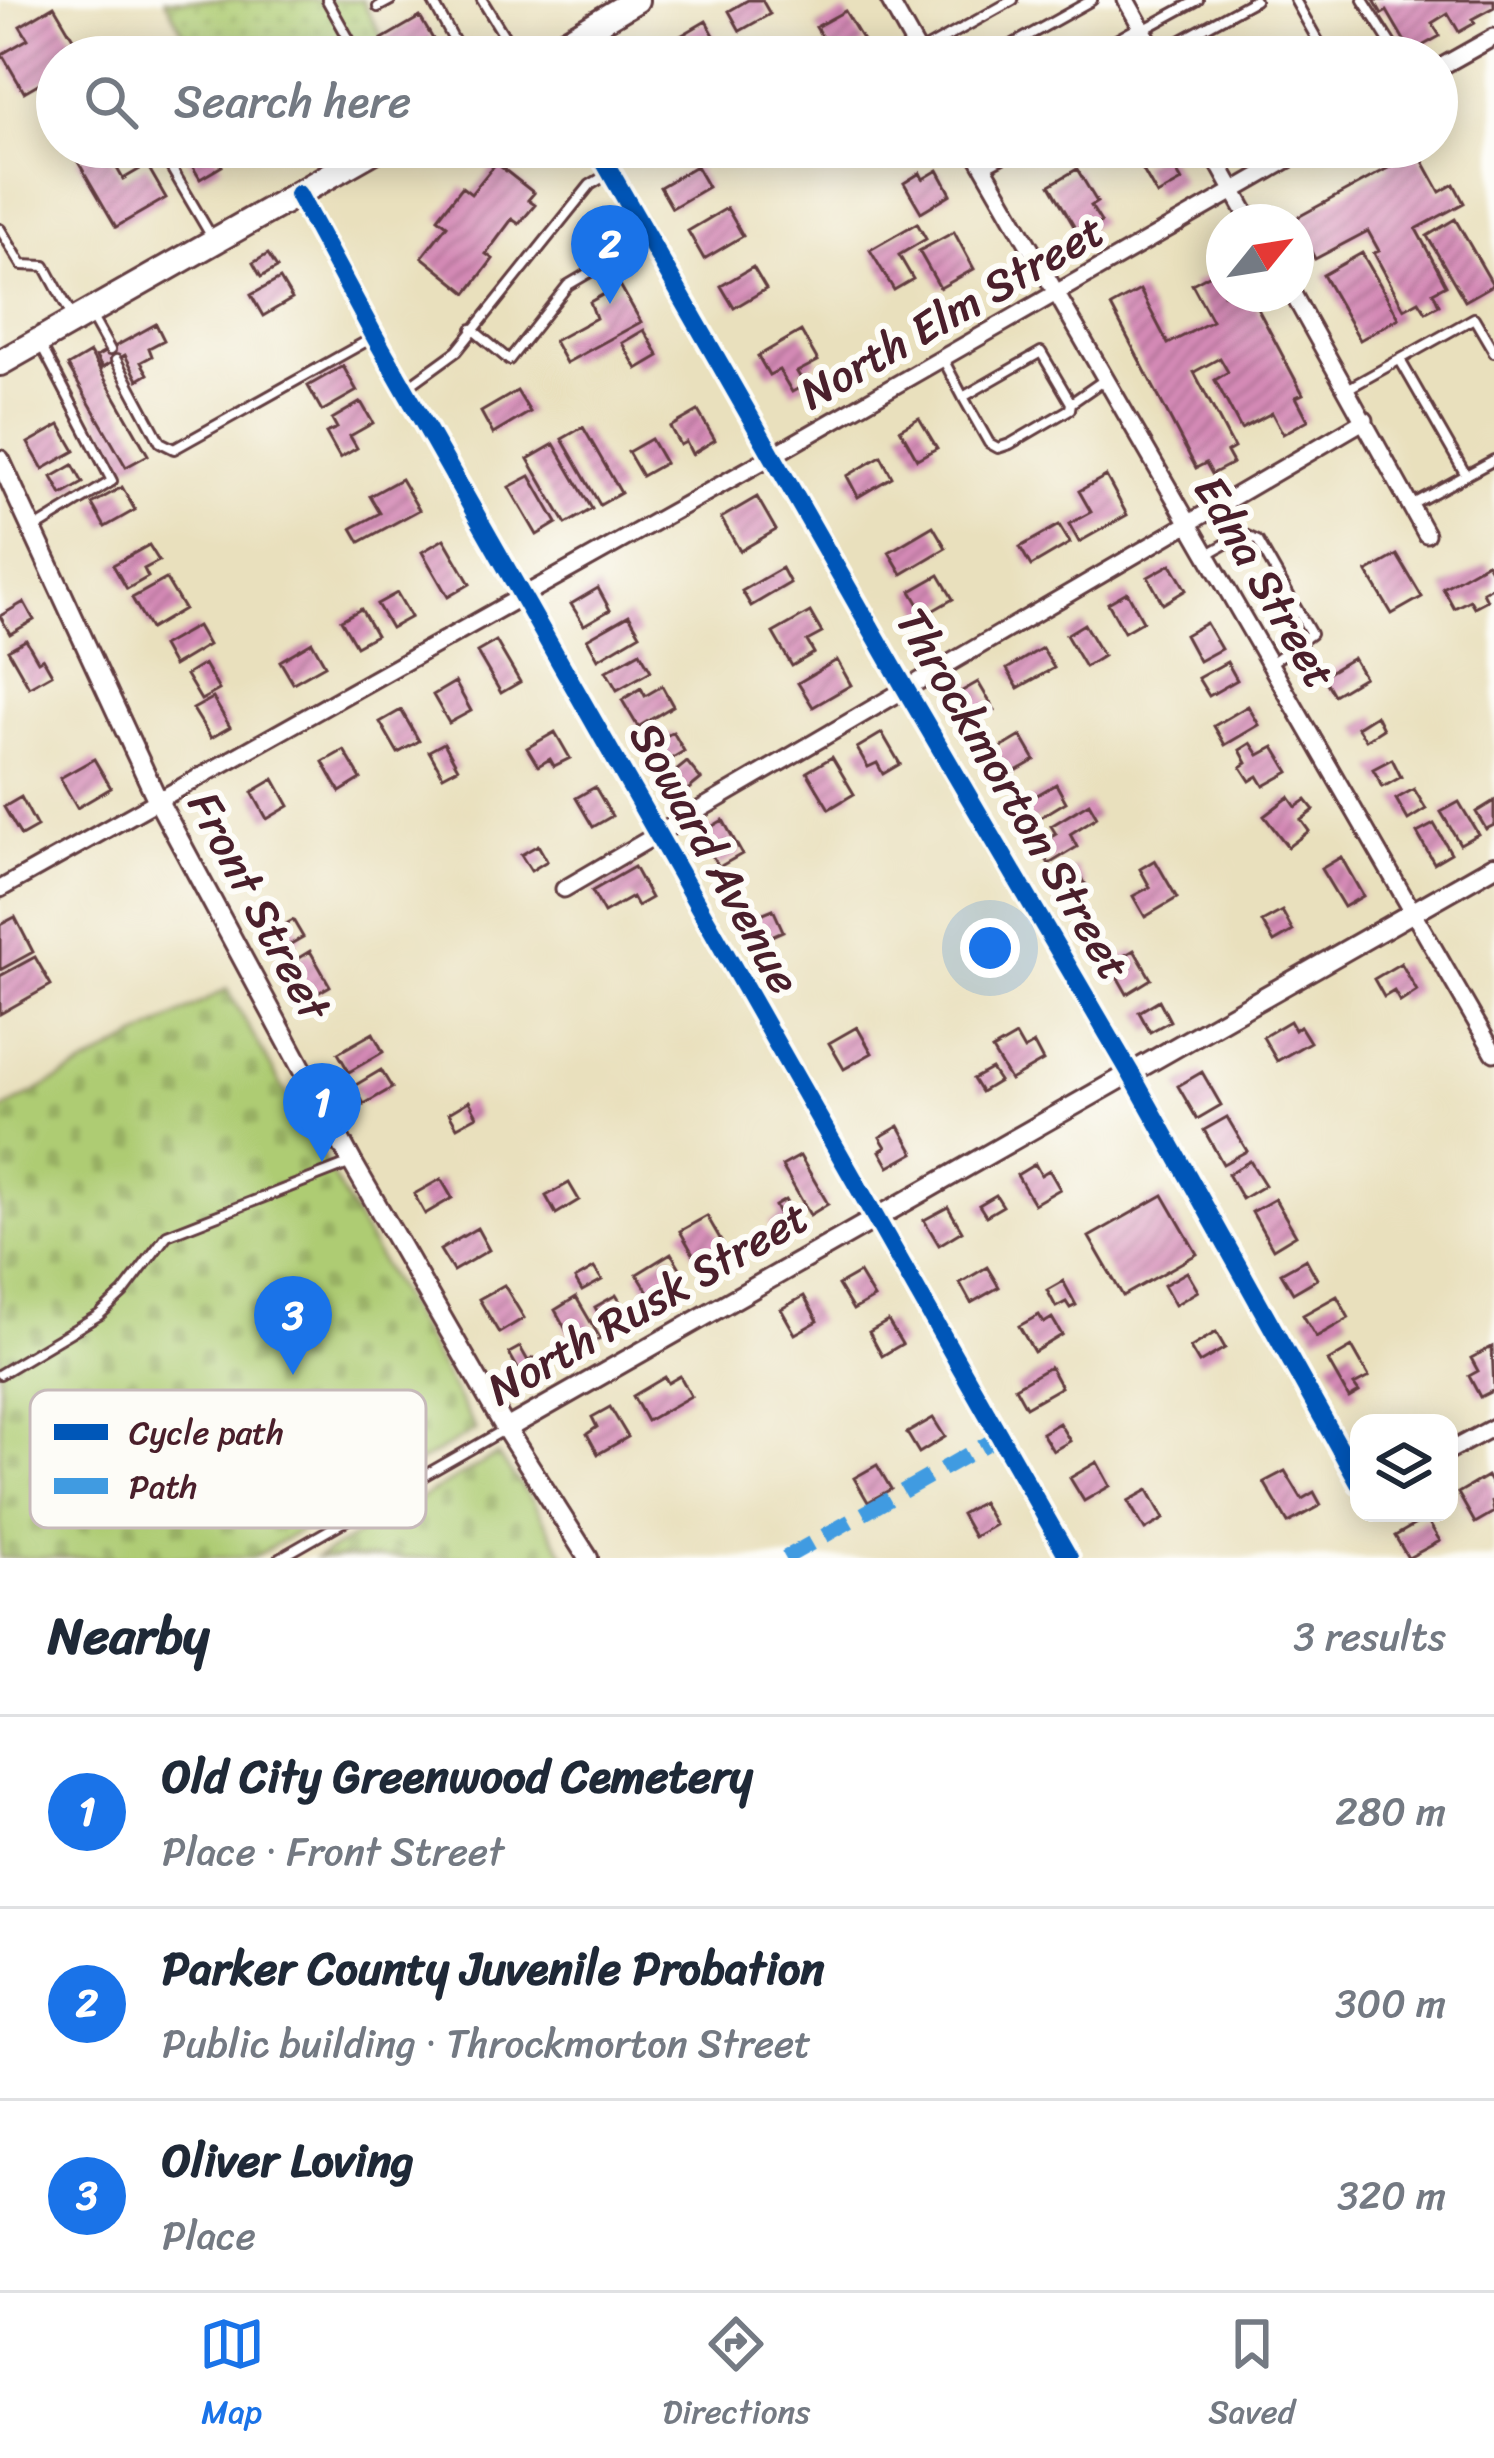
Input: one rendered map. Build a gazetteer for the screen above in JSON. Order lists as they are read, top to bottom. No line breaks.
{"streets":{"street":["North Elm Street","Edna Street","Throckmorton Street","Soward Avenue","Front Street","North Rusk Street"]},"crossings":[["North Elm Street","Edna Street"],["North Elm Street","Throckmorton Street"],["North Elm Street","Soward Avenue"],["North Elm Street","Front Street"],["Edna Street","North Rusk Street"],["Throckmorton Street","North Rusk Street"],["Soward Avenue","North Rusk Street"],["Front Street","North Rusk Street"]],"legend":["Cycle path","Path"],"north":"top right","page":{"search":"Search here","pins":["2","1","3"],"heading":["Nearby","3 results"],"list":[{"mark":"1","name":"Old City Greenwood Cemetery","note":"Place · Front Street","value":"280 m"},{"mark":"2","name":"Parker County Juvenile Probation","note":"Public building · Throckmorton Street","value":"300 m"},{"mark":"3","name":"Oliver Loving","note":"Place","value":"320 m"}],"nav":["Map","Directions","Saved"]}}
